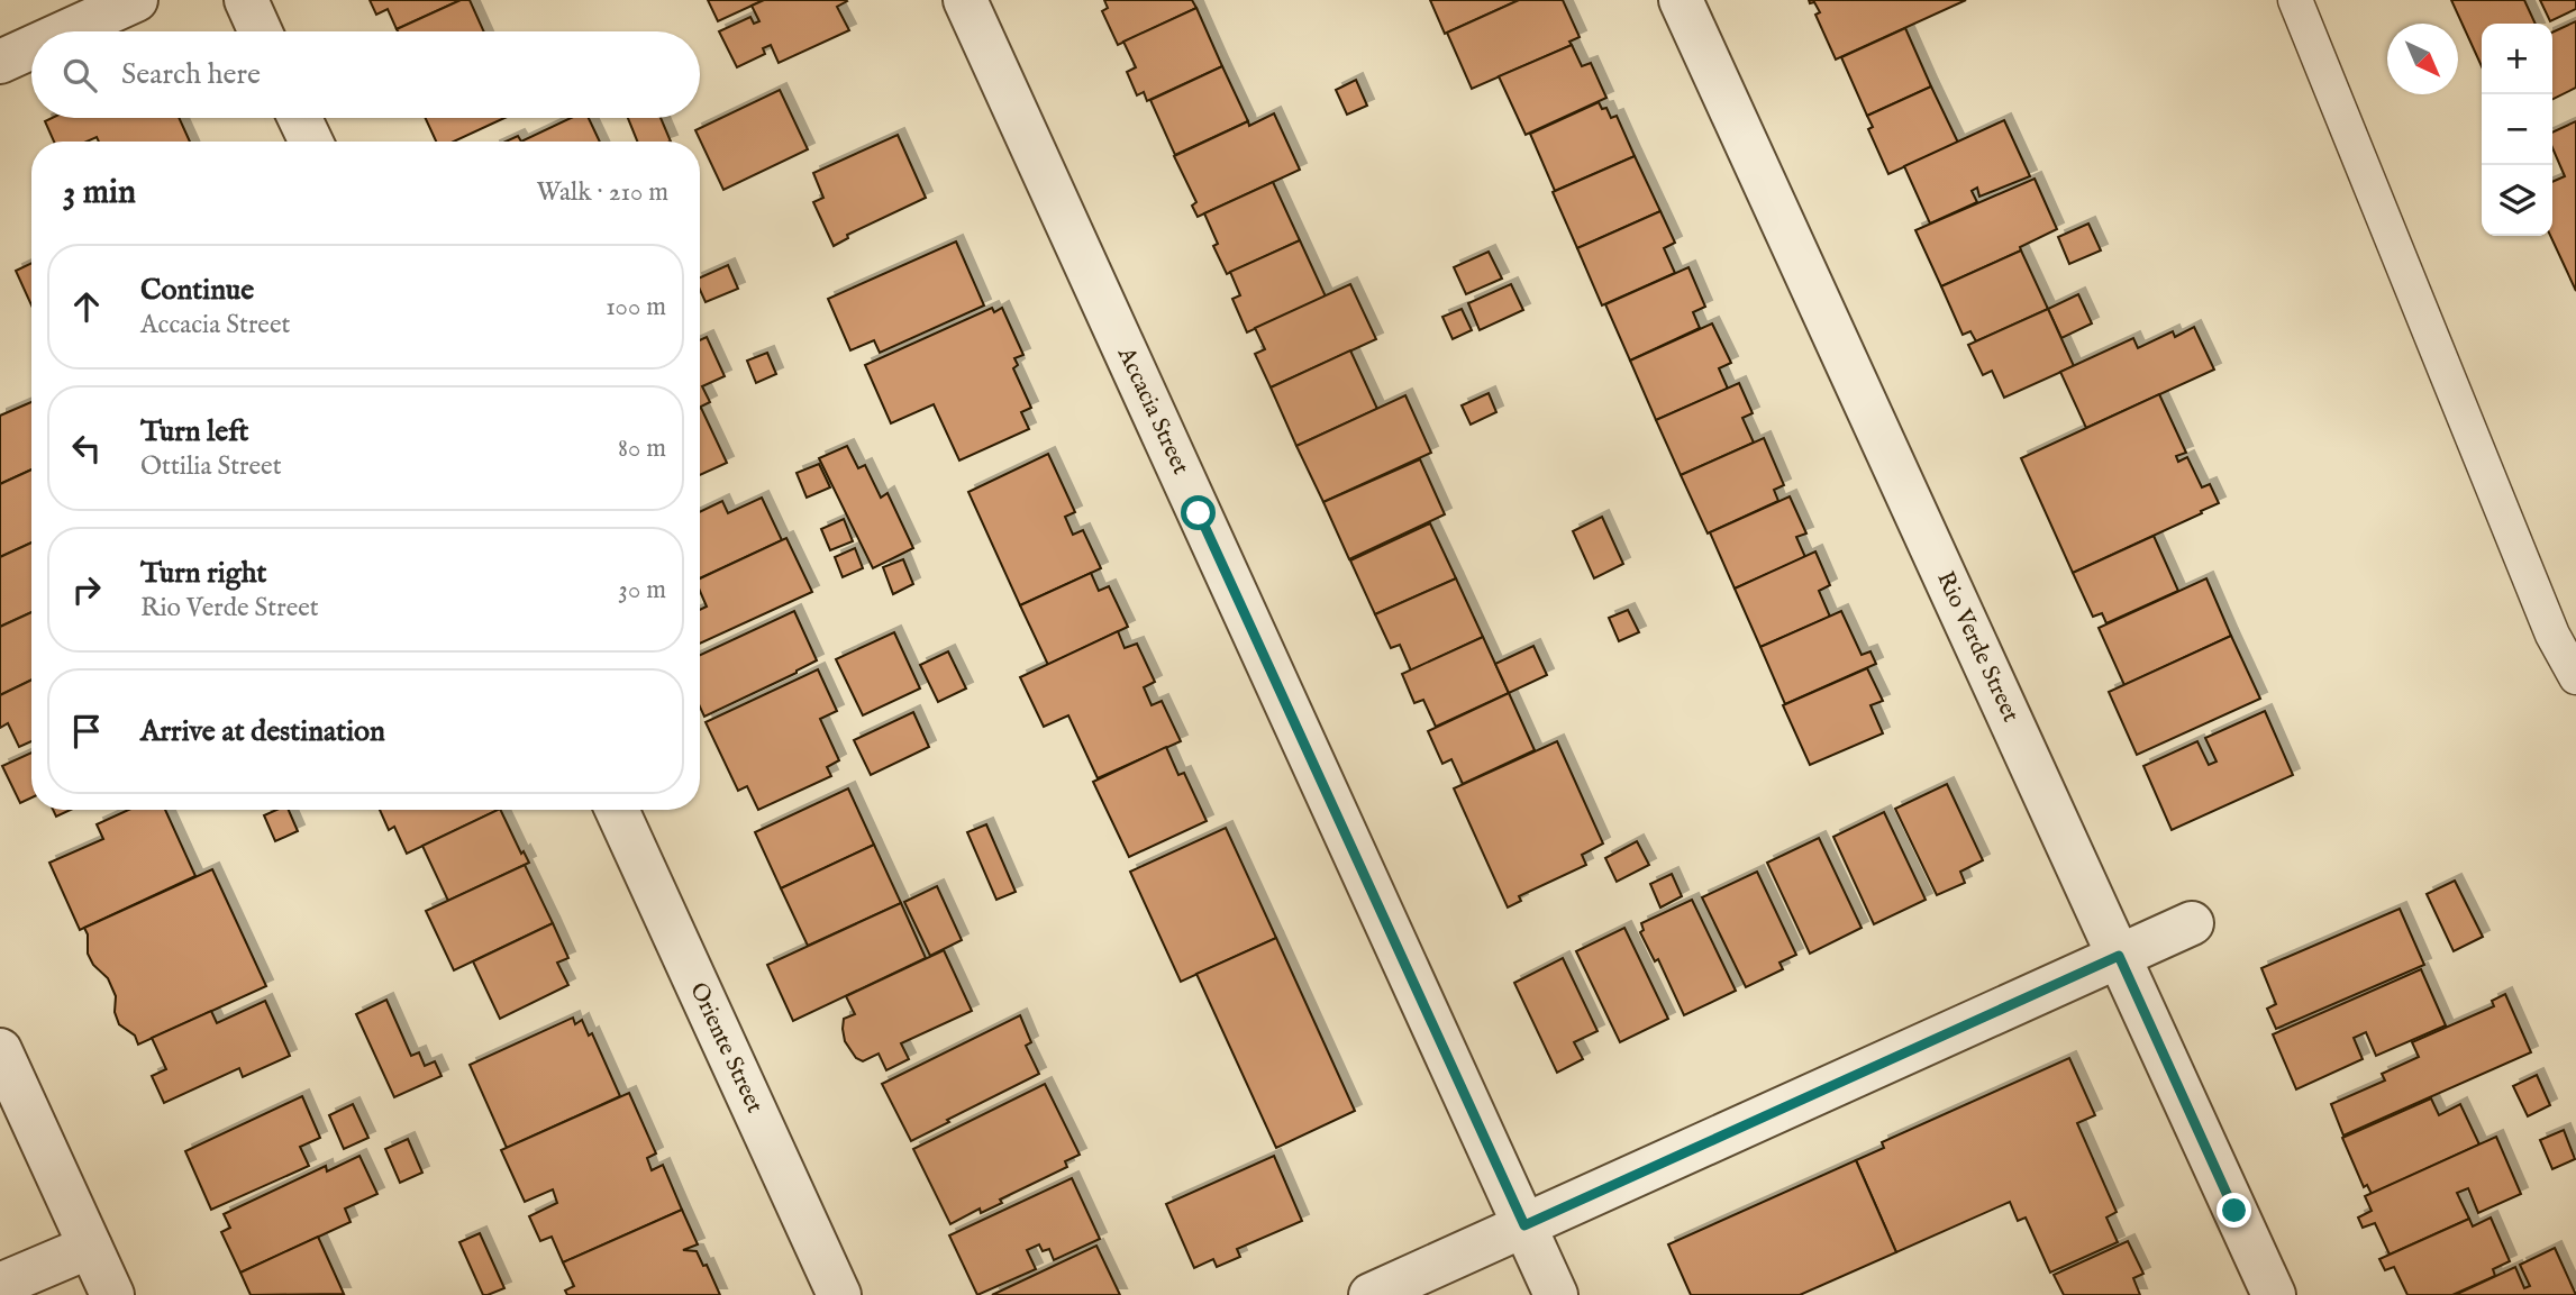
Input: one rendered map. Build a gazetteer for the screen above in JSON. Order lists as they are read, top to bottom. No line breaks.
{"streets":{"street":["Accacia Street","Rio Verde Street","Oriente Street"]},"north":"bottom right","page":{"map_buttons":["+","−"],"search":"Search here","heading":["3 min","Walk · 210 m"],"list":[["Continue","Accacia Street","100 m"],["Turn left","Ottilia Street","80 m"],["Turn right","Rio Verde Street","30 m"],"Arrive at destination"]}}
